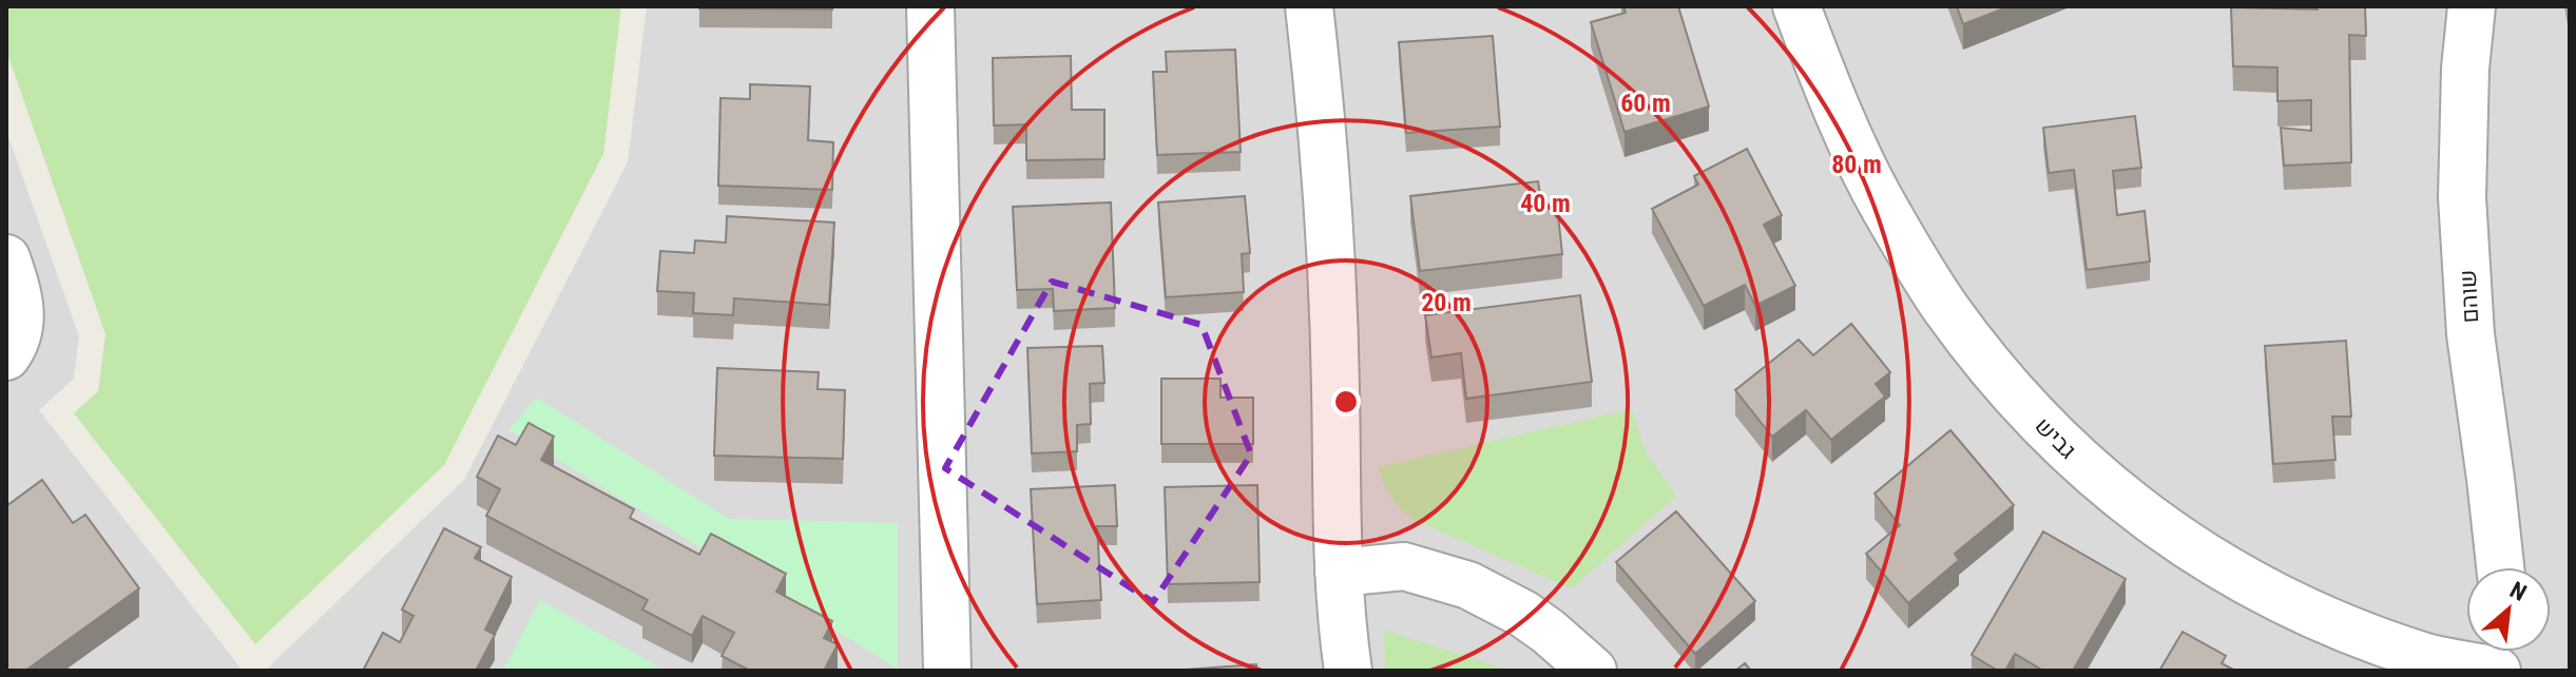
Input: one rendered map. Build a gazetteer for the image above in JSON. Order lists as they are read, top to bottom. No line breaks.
{"streets":{"street":["שוהם","גביש"]},"north":"top right","rings":["60 m","80 m","40 m","20 m"]}
